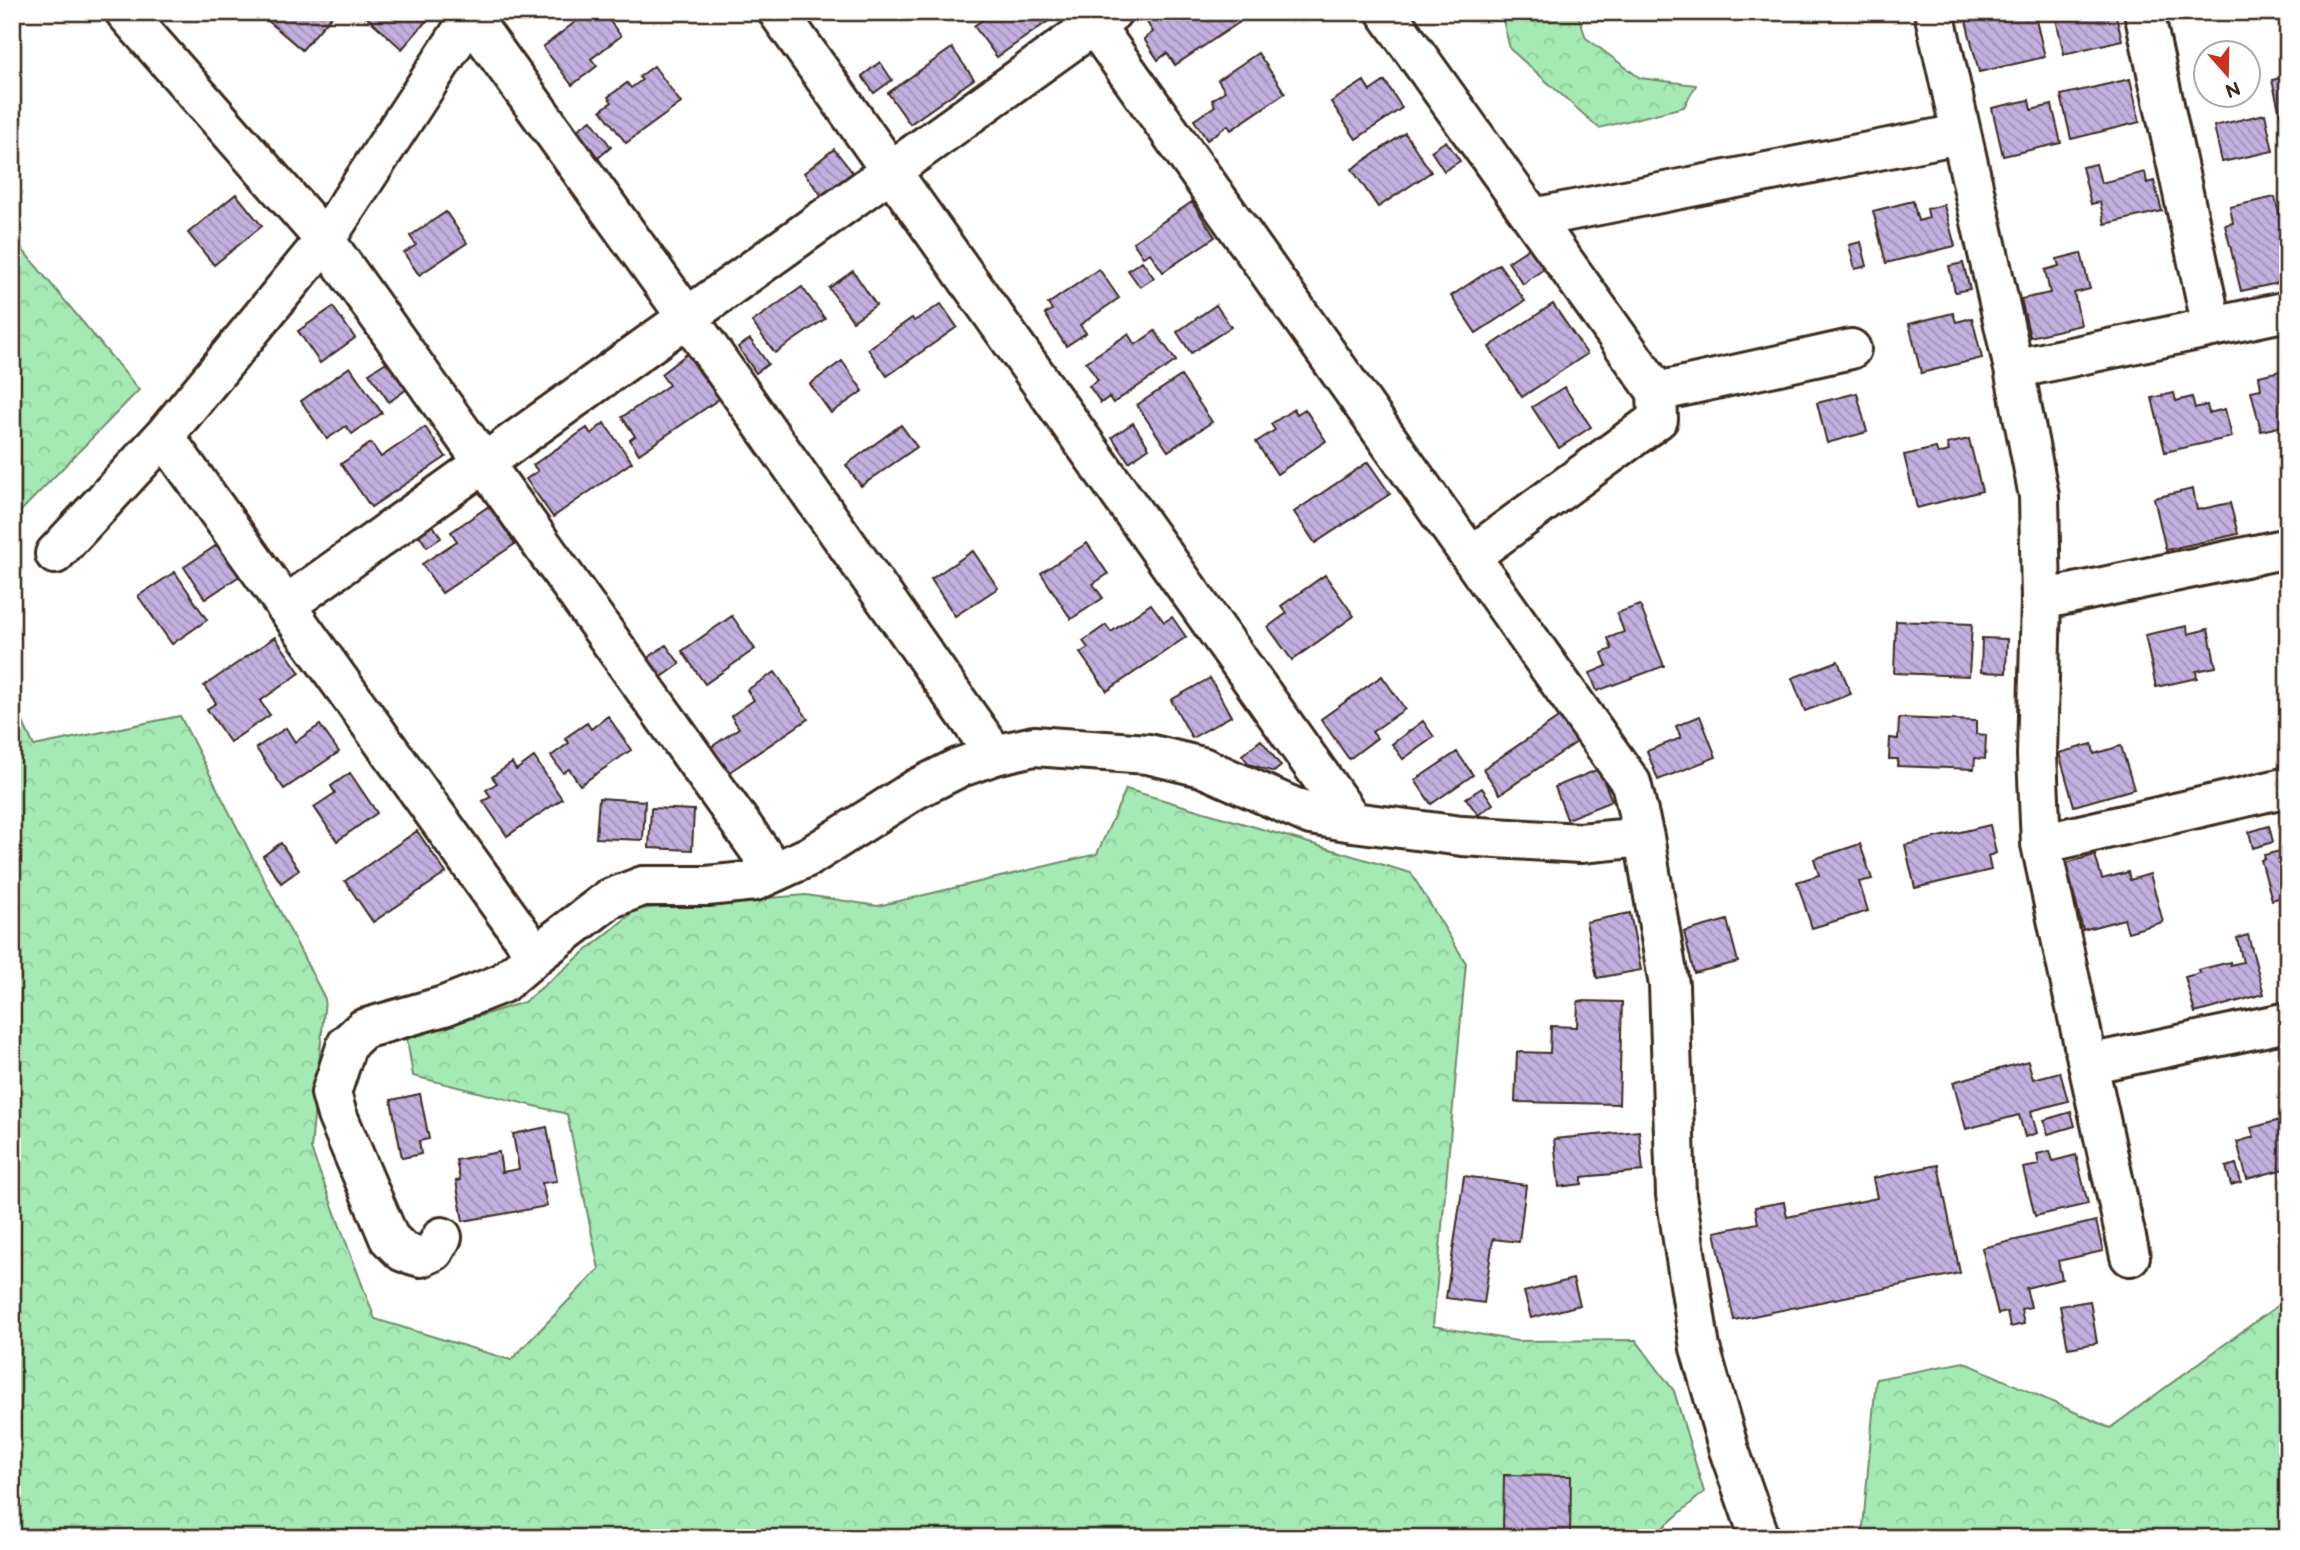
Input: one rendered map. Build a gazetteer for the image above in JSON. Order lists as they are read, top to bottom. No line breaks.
{"north":"bottom"}
